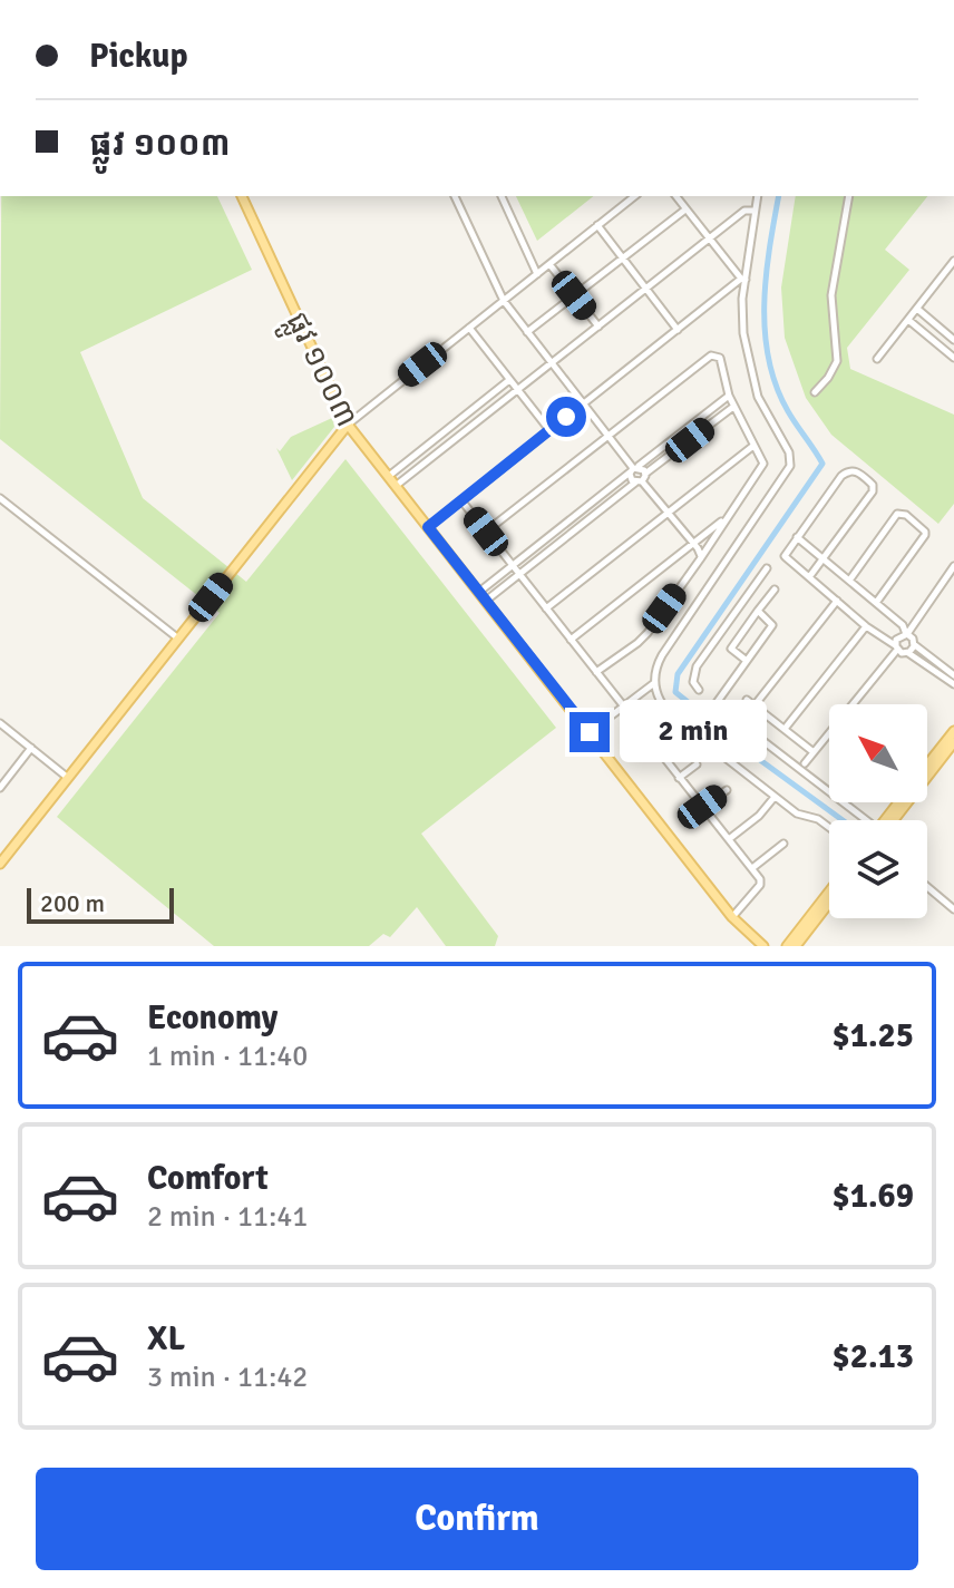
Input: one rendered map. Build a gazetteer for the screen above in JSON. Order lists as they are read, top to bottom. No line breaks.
{"streets":{"main road":["ផ្លូវ ១០០៣"]},"scale_bar":"200 m","north":"top left","page":{"banner":["Pickup","ផ្លូវ ១០០៣"],"bubble":"2 min","scale":"200 m","list":[{"name":"Economy","note":"1 min · 11:40","value":"$1.25"},{"name":"Comfort","note":"2 min · 11:41","value":"$1.69"},{"name":"XL","note":"3 min · 11:42","value":"$2.13"}],"buttons":"Confirm"}}
